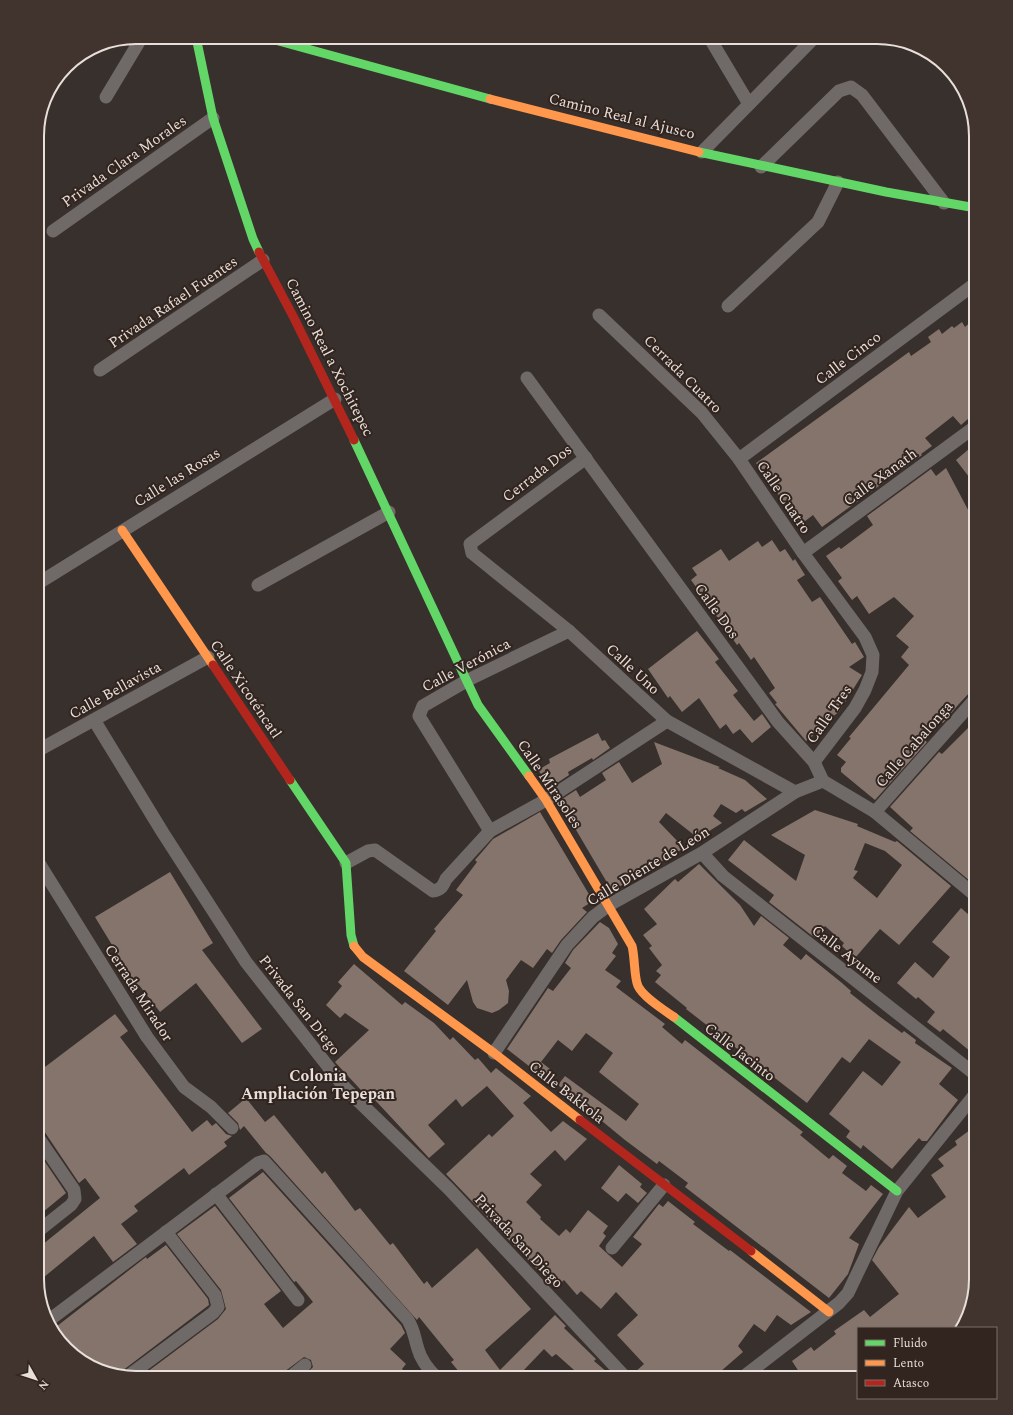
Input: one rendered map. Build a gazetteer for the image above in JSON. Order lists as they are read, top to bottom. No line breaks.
{"streets":{"street":["Camino Real al Ajusco","Privada Clara Morales","Privada Rafael Fuentes","Camino Real a Xochitepec","Calle Cinco","Cerrada Cuatro","Cerrada Dos","Calle las Rosas","Calle Xanath","Calle Cuatro","Calle Dos","Calle Verónica","Calle Uno","Calle Xicoténcatl","Calle Bellavista","Calle Tres","Calle Cabalonga","Calle Mirasoles","Calle Diente de León","Calle Ayume","Cerrada Mirador","Privada San Diego","Calle Jacinto","Calle Bakkola"]},"crossings":[["Privada Clara Morales","Camino Real a Xochitepec"],["Privada Rafael Fuentes","Camino Real a Xochitepec"],["Camino Real a Xochitepec","Calle las Rosas"],["Camino Real a Xochitepec","Calle Verónica"],["Camino Real a Xochitepec","Calle Mirasoles"],["Calle Cinco","Cerrada Cuatro"],["Calle Cinco","Calle Cuatro"],["Cerrada Cuatro","Calle Cuatro"],["Cerrada Dos","Calle Dos"],["Cerrada Dos","Calle Uno"],["Calle las Rosas","Calle Xicoténcatl"],["Calle Xanath","Calle Cuatro"],["Calle Cuatro","Calle Tres"],["Calle Dos","Calle Tres"],["Calle Dos","Calle Diente de León"],["Calle Verónica","Calle Uno"],["Calle Verónica","Calle Mirasoles"],["Calle Uno","Calle Diente de León"],["Calle Xicoténcatl","Calle Bellavista"],["Calle Xicoténcatl","Calle Bakkola"],["Calle Bellavista","Privada San Diego"],["Calle Mirasoles","Calle Diente de León"],["Calle Mirasoles","Calle Jacinto"],["Calle Diente de León","Calle Ayume"],["Calle Diente de León","Calle Jacinto"],["Calle Diente de León","Calle Bakkola"]],"districts":["Colonia Ampliación Tepepan"],"legend":["Fluido","Lento","Atasco"],"north":"bottom right"}
